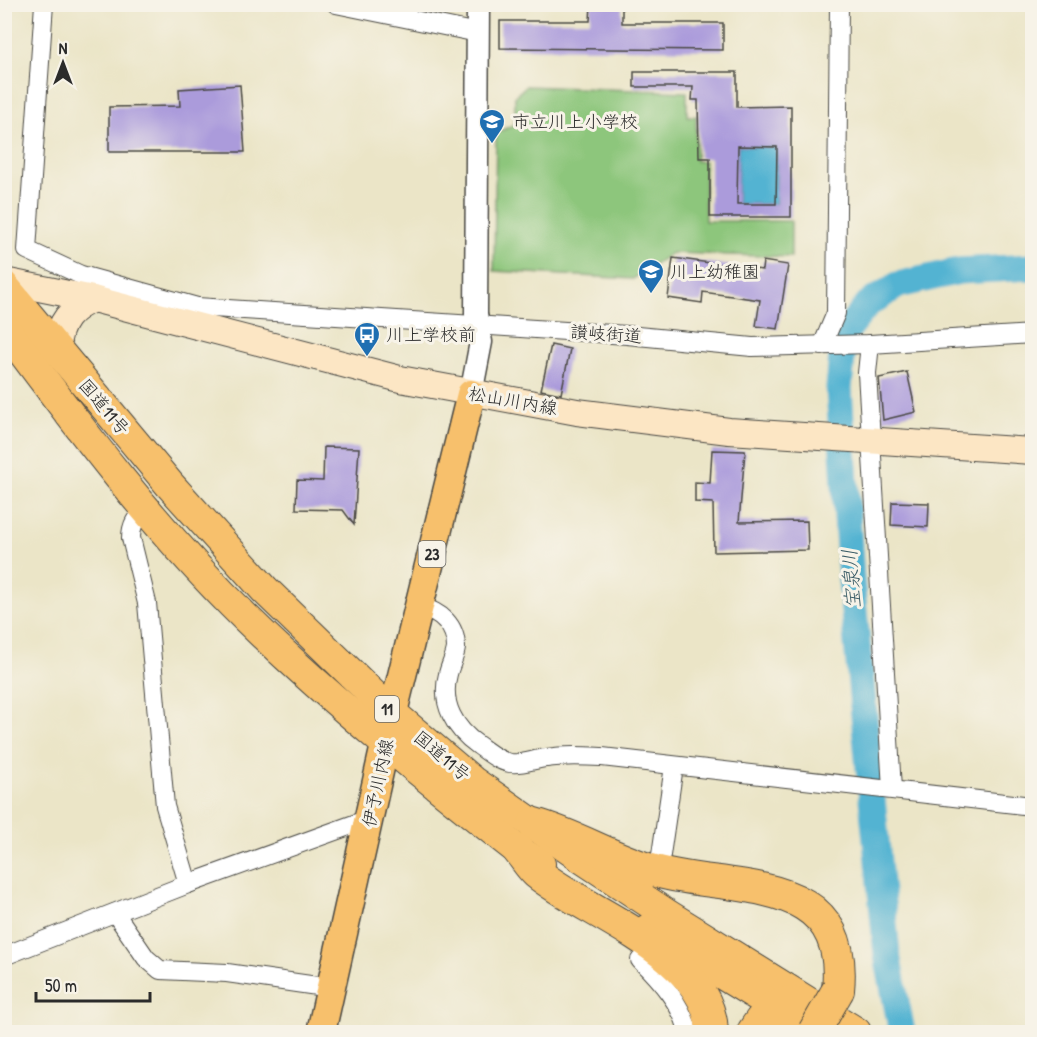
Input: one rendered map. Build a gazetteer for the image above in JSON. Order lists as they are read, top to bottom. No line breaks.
{"streets":{"highway":["国道11号","11"],"main road":["松山川内線","23","伊予川内線"],"street":["讃岐街道"]},"crossings":[["讃岐街道","松山川内線"],["松山川内線","伊予川内線"],["国道11号","伊予川内線"]],"water":["宝泉川"],"places":{"school or university":["市立川上小学校","川上幼稚園"],"bus stop":["川上学校前"]},"scale_bar":"50 m","north":"top"}
